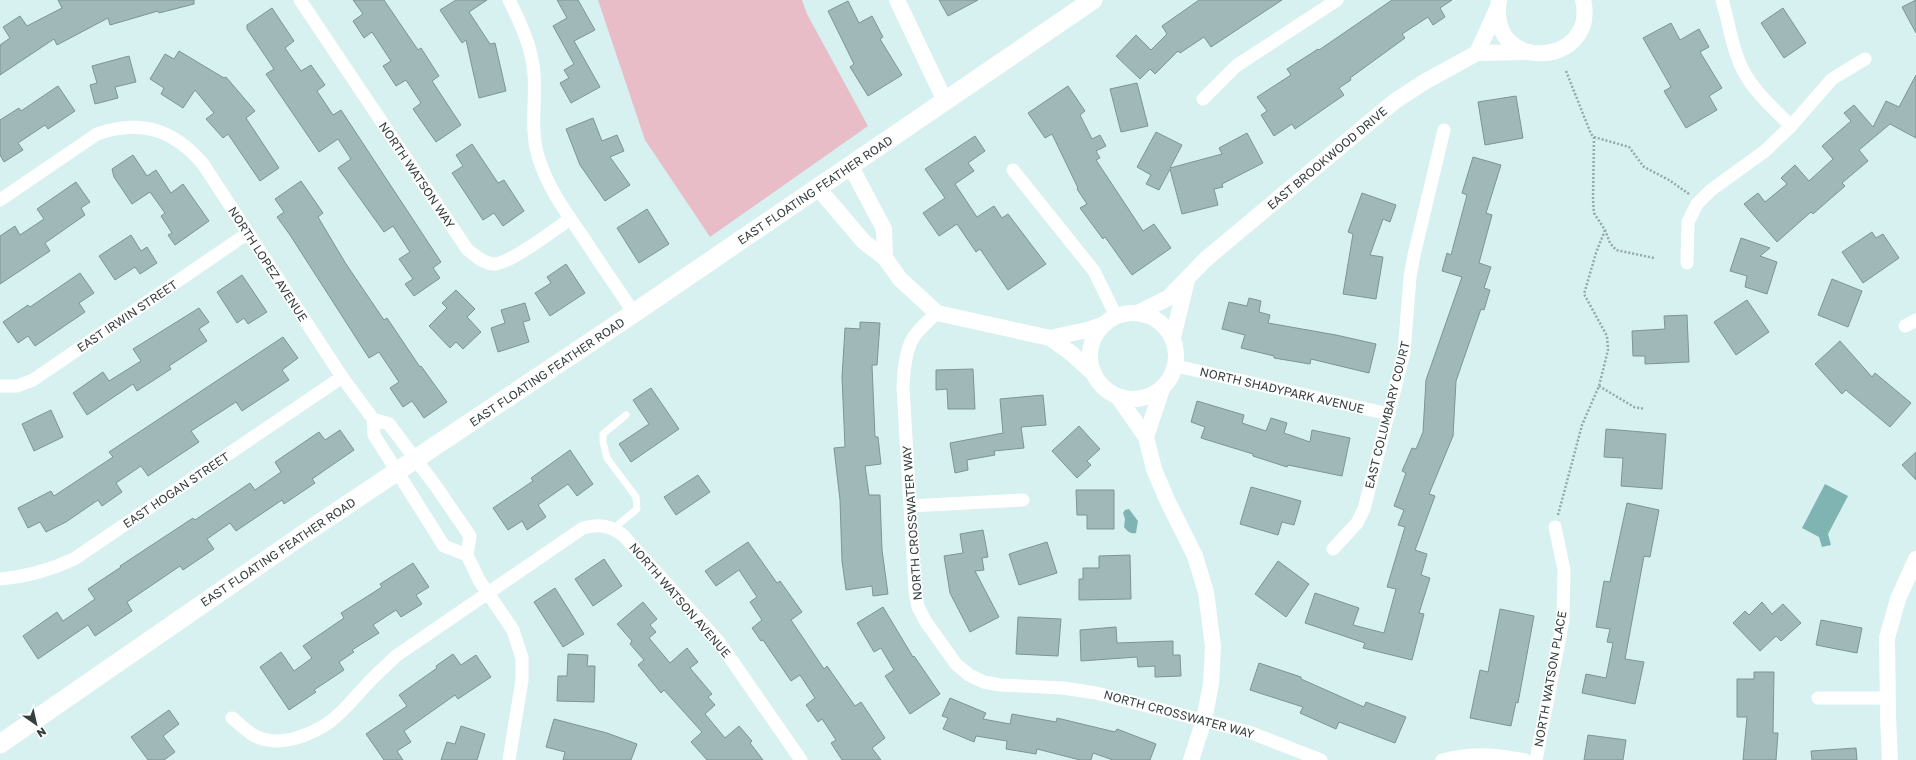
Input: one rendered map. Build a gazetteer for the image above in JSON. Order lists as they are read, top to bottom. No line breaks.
{"streets":{"main road":["EAST FLOATING FEATHER ROAD"],"street":["EAST BROOKWOOD DRIVE","NORTH WATSON WAY","NORTH LOPEZ AVENUE","EAST IRWIN STREET","NORTH SHADYPARK AVENUE","EAST COLUMBARY COURT","EAST HOGAN STREET","NORTH CROSSWATER WAY","NORTH WATSON AVENUE","NORTH WATSON PLACE"]},"crossings":[["EAST BROOKWOOD DRIVE","NORTH SHADYPARK AVENUE"],["EAST FLOATING FEATHER ROAD","NORTH LOPEZ AVENUE"],["NORTH LOPEZ AVENUE","EAST IRWIN STREET"],["NORTH LOPEZ AVENUE","EAST HOGAN STREET"],["NORTH SHADYPARK AVENUE","EAST COLUMBARY COURT"]],"north":"bottom right"}
